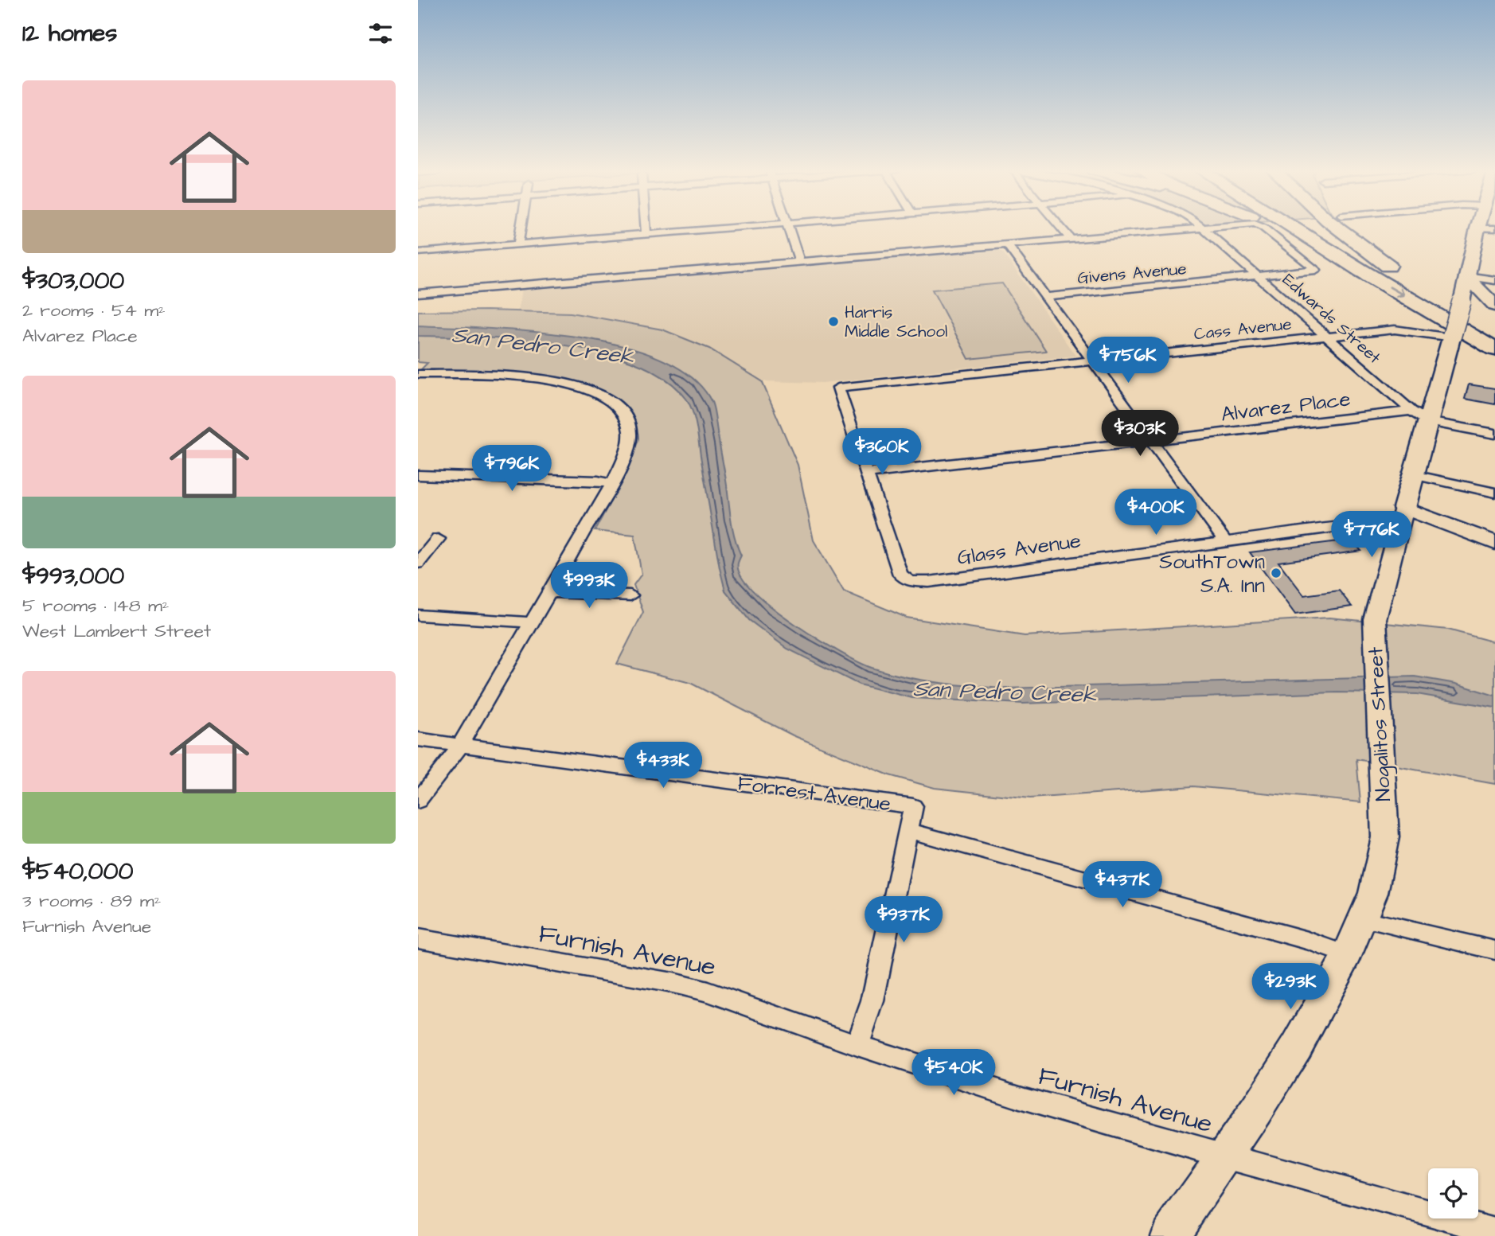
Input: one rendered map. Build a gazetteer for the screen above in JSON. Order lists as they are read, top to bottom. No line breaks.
{"streets":{"main road":["Nogalitos Street"],"street":["Givens Avenue","Edwards Street","Cass Avenue","Alvarez Place","Glass Avenue","Forrest Avenue","Furnish Avenue"]},"crossings":[["Givens Avenue","Edwards Street"],["Edwards Street","Cass Avenue"],["Edwards Street","Alvarez Place"],["Edwards Street","Nogalitos Street"],["Cass Avenue","Alvarez Place"],["Cass Avenue","Glass Avenue"],["Cass Avenue","Nogalitos Street"],["Alvarez Place","Glass Avenue"],["Glass Avenue","Nogalitos Street"],["Nogalitos Street","Forrest Avenue"],["Nogalitos Street","Furnish Avenue"]],"water":["San Pedro Creek"],"places":["Harris Middle School","SouthTown S.A. Inn"],"page":{"heading":"12 homes","list":[{"name":"$303,000","note":"2 rooms · 54 m² · Alvarez Place"},{"name":"$993,000","note":"5 rooms · 148 m² · West Lambert Street"},{"name":"$540,000","note":"3 rooms · 89 m² · Furnish Avenue"}],"price":["$756K","$303K","$360K","$796K","$400K","$776K","$993K","$433K","$437K","$937K","$293K","$540K"]}}
